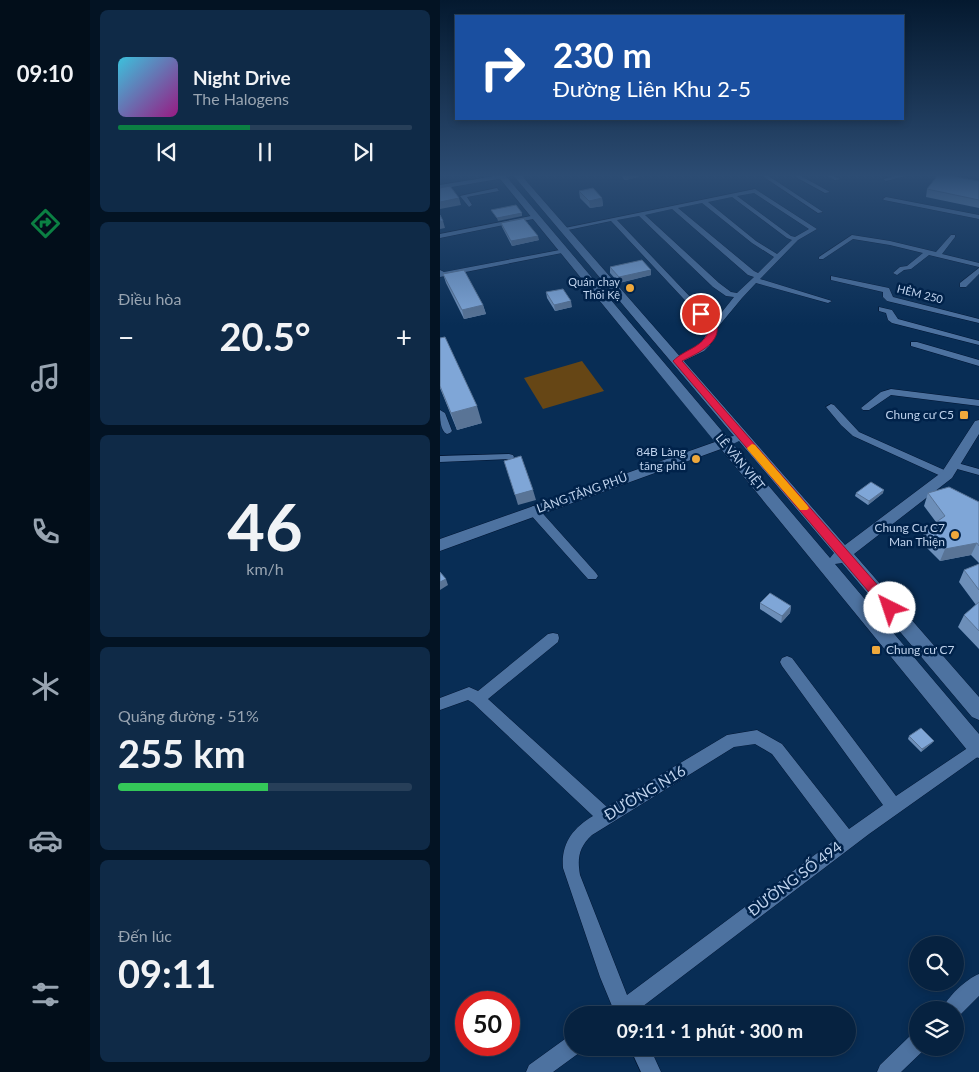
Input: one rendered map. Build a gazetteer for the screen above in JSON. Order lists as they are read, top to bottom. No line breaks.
{"streets":{"main road":["LÊ VĂN VIỆT","LÀNG TĂNG PHÚ"],"street":["HẺM 250","ĐƯỜNG N16","ĐƯỜNG SỐ 494"]},"crossings":[["LÊ VĂN VIỆT","LÀNG TĂNG PHÚ"],["LÊ VĂN VIỆT","ĐƯỜNG SỐ 494"],["ĐƯỜNG N16","ĐƯỜNG SỐ 494"]],"places":{"other":["Quán chay Thôi Kệ","84B Làng tăng phú","Chung Cư C7 Man Thiện"],"transit":["Chung cư C5","Chung cư C7"]},"page":{"tabs":"09:10","turn":["230 m","Đường Liên Khu 2-5"],"song":["Night Drive","The Halogens"],"tile":["Điều hòa",["46","km/h"],["Quãng đường · 51%","255 km"],["Đến lúc","09:11"]],"heat":["−","20.5°","+"],"limit":"50","trip":"09:11 · 1 phút · 300 m"}}
